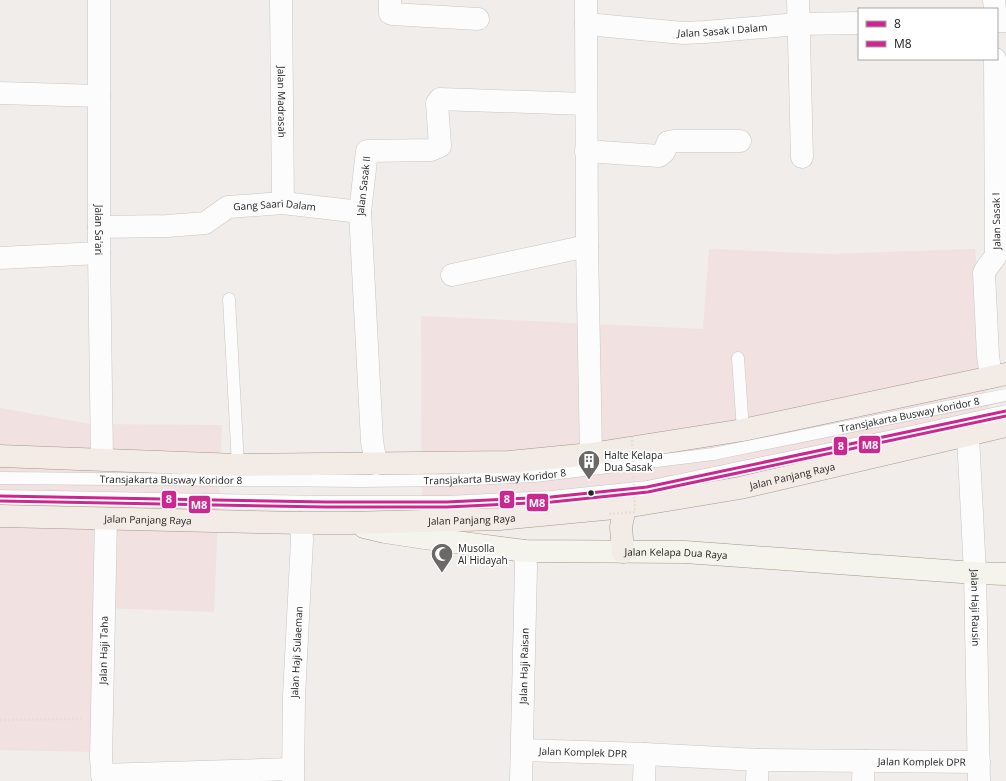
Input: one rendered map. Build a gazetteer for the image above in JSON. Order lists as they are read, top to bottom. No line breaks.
{"streets":{"main road":["Jalan Panjang Raya"],"street":["Jalan Sasak I Dalam","Jalan Madrasah","Jalan Sasak II","Gang Saari Dalam","Jalan Sasak I","Jalan Sa'ari","Jalan Kelapa Dua Raya","Jalan Haji Rausin","Jalan Haji Taha","Jalan Haji Sulaeman","Jalan Haji Raisan","Jalan Komplek DPR"],"lane":["Transjakarta Busway Koridor 8"]},"crossings":[["Jalan Madrasah","Gang Saari Dalam"],["Jalan Sasak II","Gang Saari Dalam"],["Gang Saari Dalam","Jalan Sa'ari"],["Jalan Panjang Raya","Jalan Kelapa Dua Raya"],["Jalan Panjang Raya","Jalan Haji Rausin"],["Jalan Panjang Raya","Jalan Haji Taha"],["Jalan Panjang Raya","Jalan Haji Sulaeman"],["Jalan Kelapa Dua Raya","Jalan Haji Rausin"],["Jalan Kelapa Dua Raya","Jalan Haji Raisan"],["Jalan Haji Rausin","Jalan Komplek DPR"],["Jalan Haji Raisan","Jalan Komplek DPR"]],"places":{"building":["Halte Kelapa Dua Sasak"],"mosque":["Musolla Al Hidayah"]},"lines":["transit line 8","transit line M8"],"legend":["8","M8"]}
